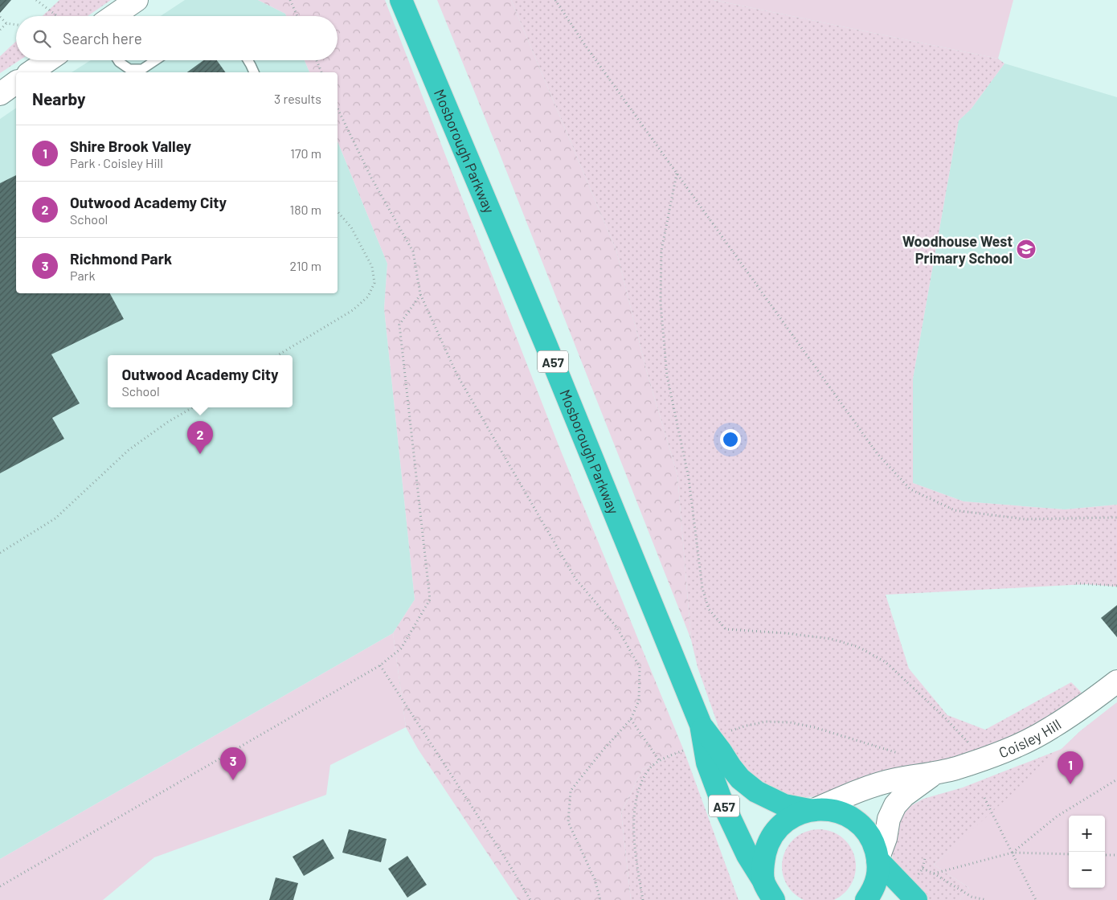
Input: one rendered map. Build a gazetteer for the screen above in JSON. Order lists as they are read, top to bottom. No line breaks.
{"streets":{"highway":["Mosborough Parkway","A57"],"main road":["Coisley Hill"]},"crossings":[["Mosborough Parkway","A57"],["Mosborough Parkway","Coisley Hill"],["A57","Coisley Hill"]],"places":{"school or university":["Woodhouse West Primary School"]},"page":{"search":"Search here","heading":["Nearby","3 results"],"list":[{"mark":"1","name":"Shire Brook Valley","note":"Park · Coisley Hill","value":"170 m"},{"mark":"2","name":"Outwood Academy City","note":"School","value":"180 m"},{"mark":"3","name":"Richmond Park","note":"Park","value":"210 m"}],"popup":["Outwood Academy City","School"],"pins":["2","3","1"],"map_buttons":["+","−"]}}
